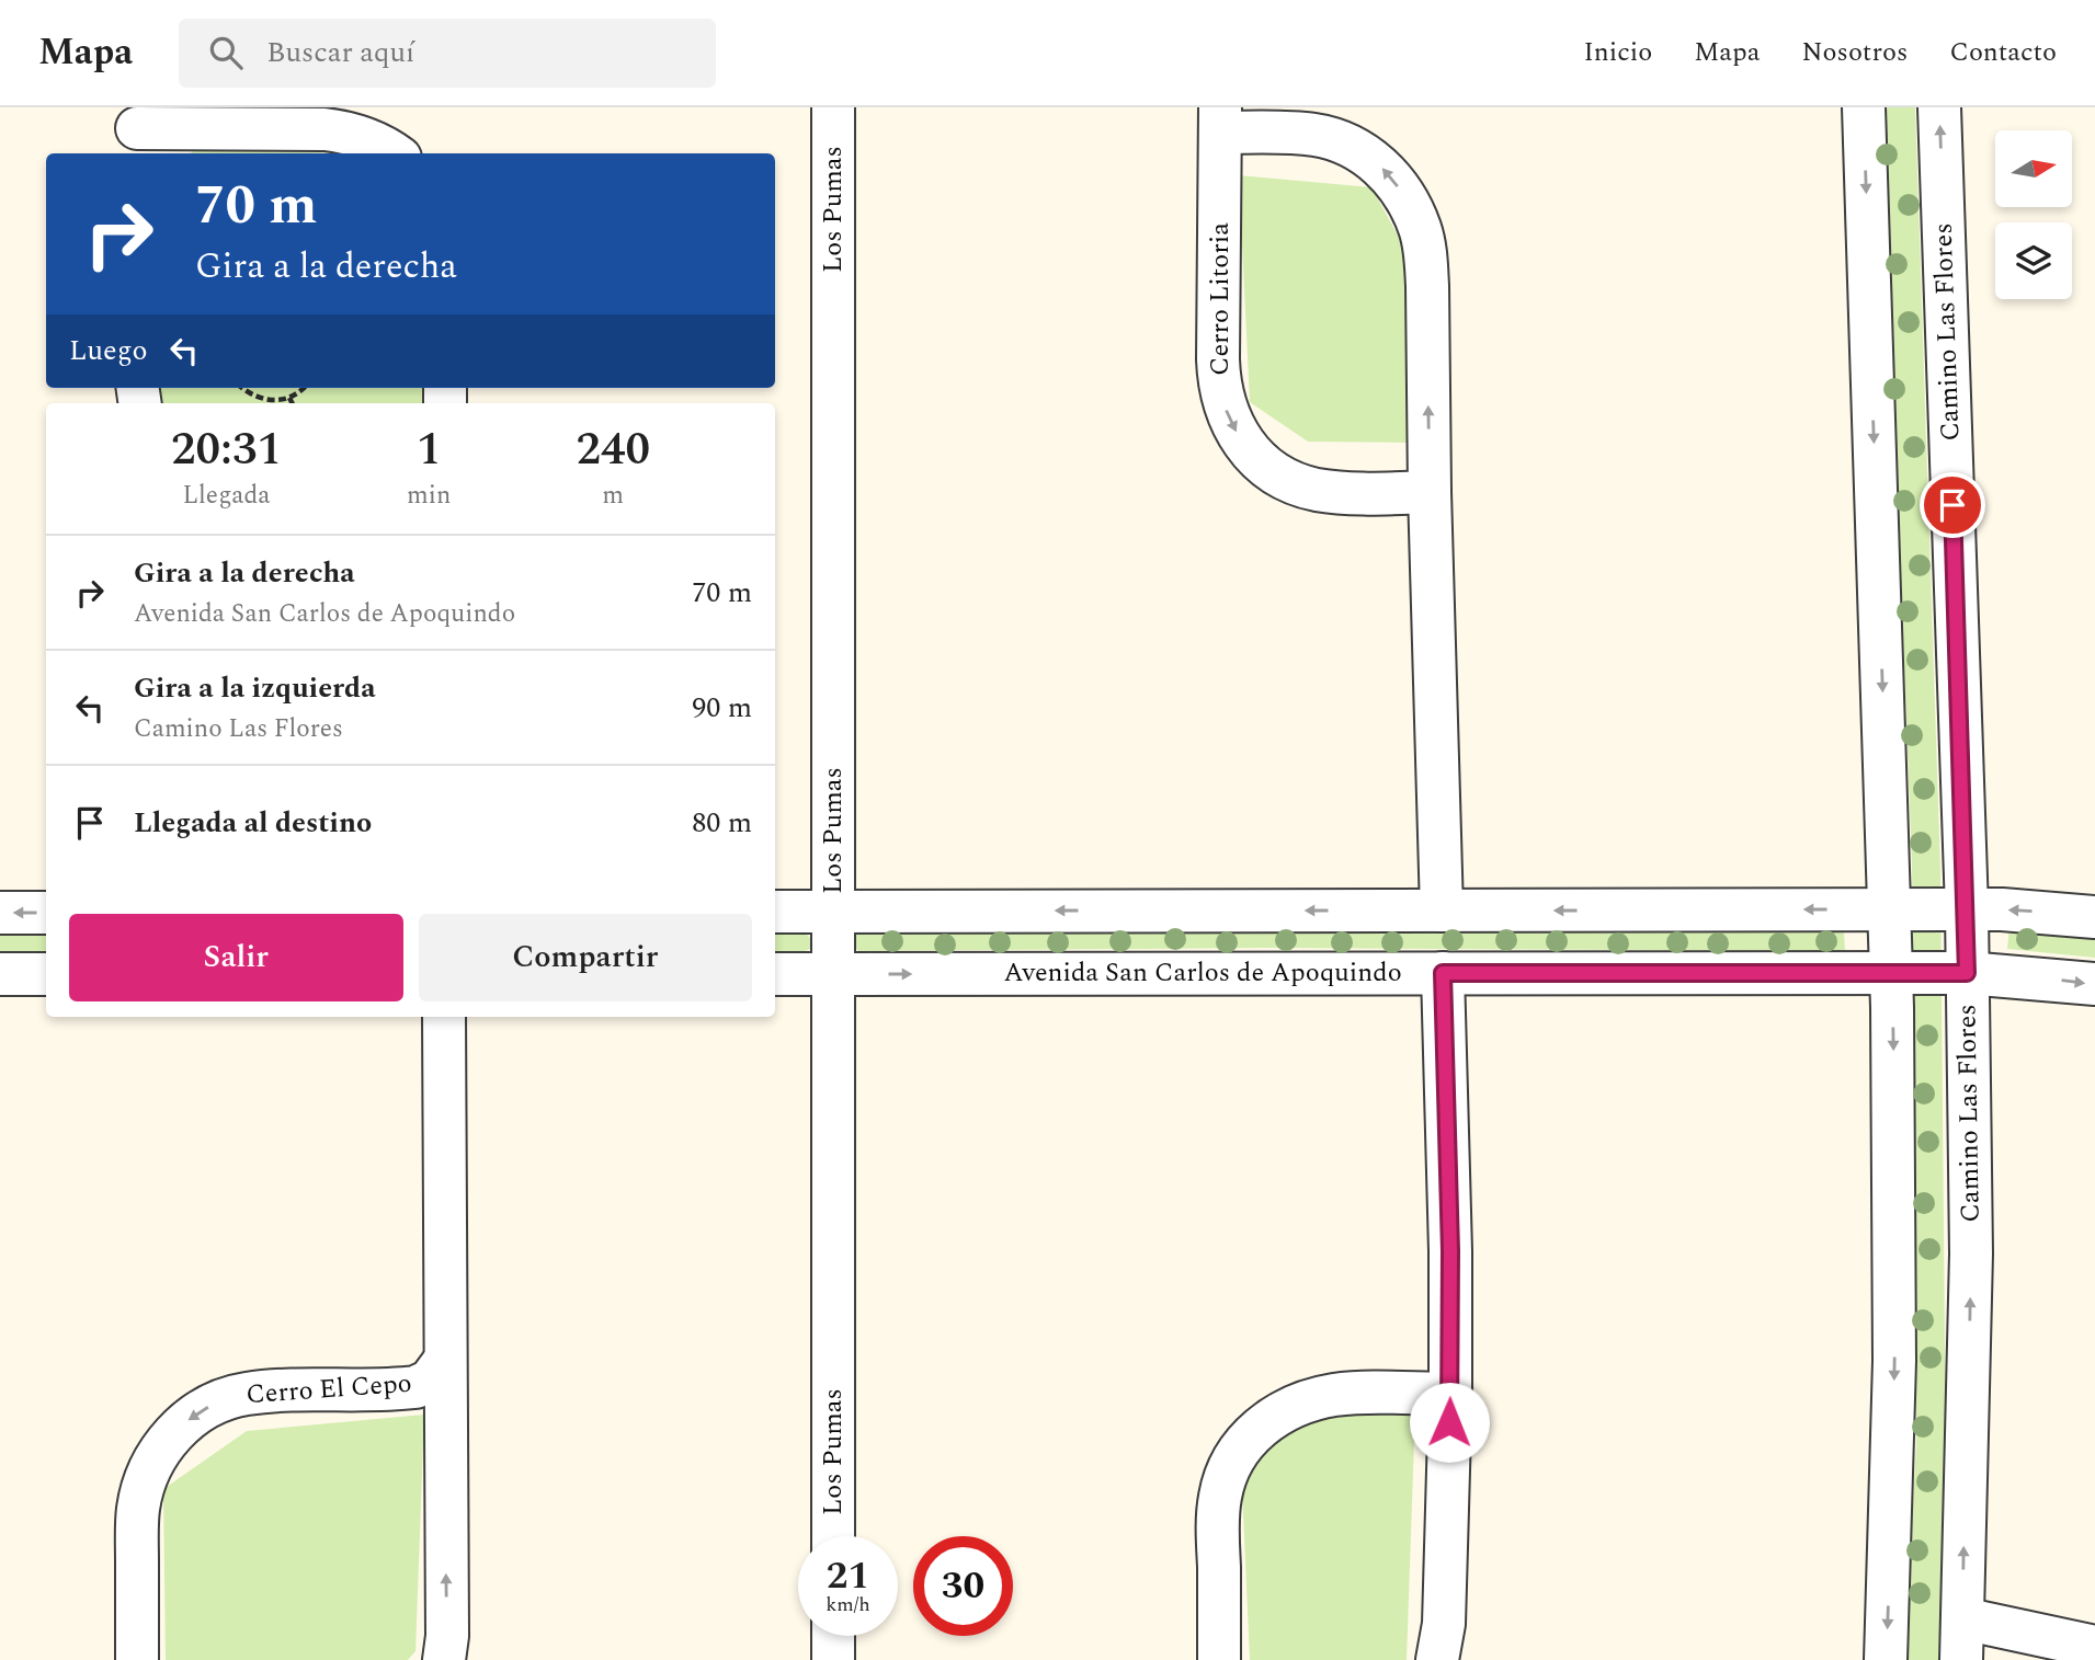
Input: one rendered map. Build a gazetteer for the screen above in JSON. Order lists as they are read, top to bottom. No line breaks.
{"streets":{"street":["Los Pumas","Cerro Litoria","Camino Las Flores","Avenida San Carlos de Apoquindo","Cerro El Cepo"]},"crossings":[["Los Pumas","Avenida San Carlos de Apoquindo"],["Camino Las Flores","Avenida San Carlos de Apoquindo"]],"north":"right","page":{"header":"Mapa","search":"Buscar aquí","nav":["Inicio","Mapa","Nosotros","Contacto"],"turn":["70 m","Gira a la derecha"],"then":"Luego","eta":["20:31","Llegada","1","min","240","m"],"list":[{"name":"Gira a la derecha","note":"Avenida San Carlos de Apoquindo","value":"70 m"},{"name":"Gira a la izquierda","note":"Camino Las Flores","value":"90 m"},{"name":"Llegada al destino","value":"80 m"}],"buttons":["Salir","Compartir"],"speed":"21 km/h","limit":"30"}}
